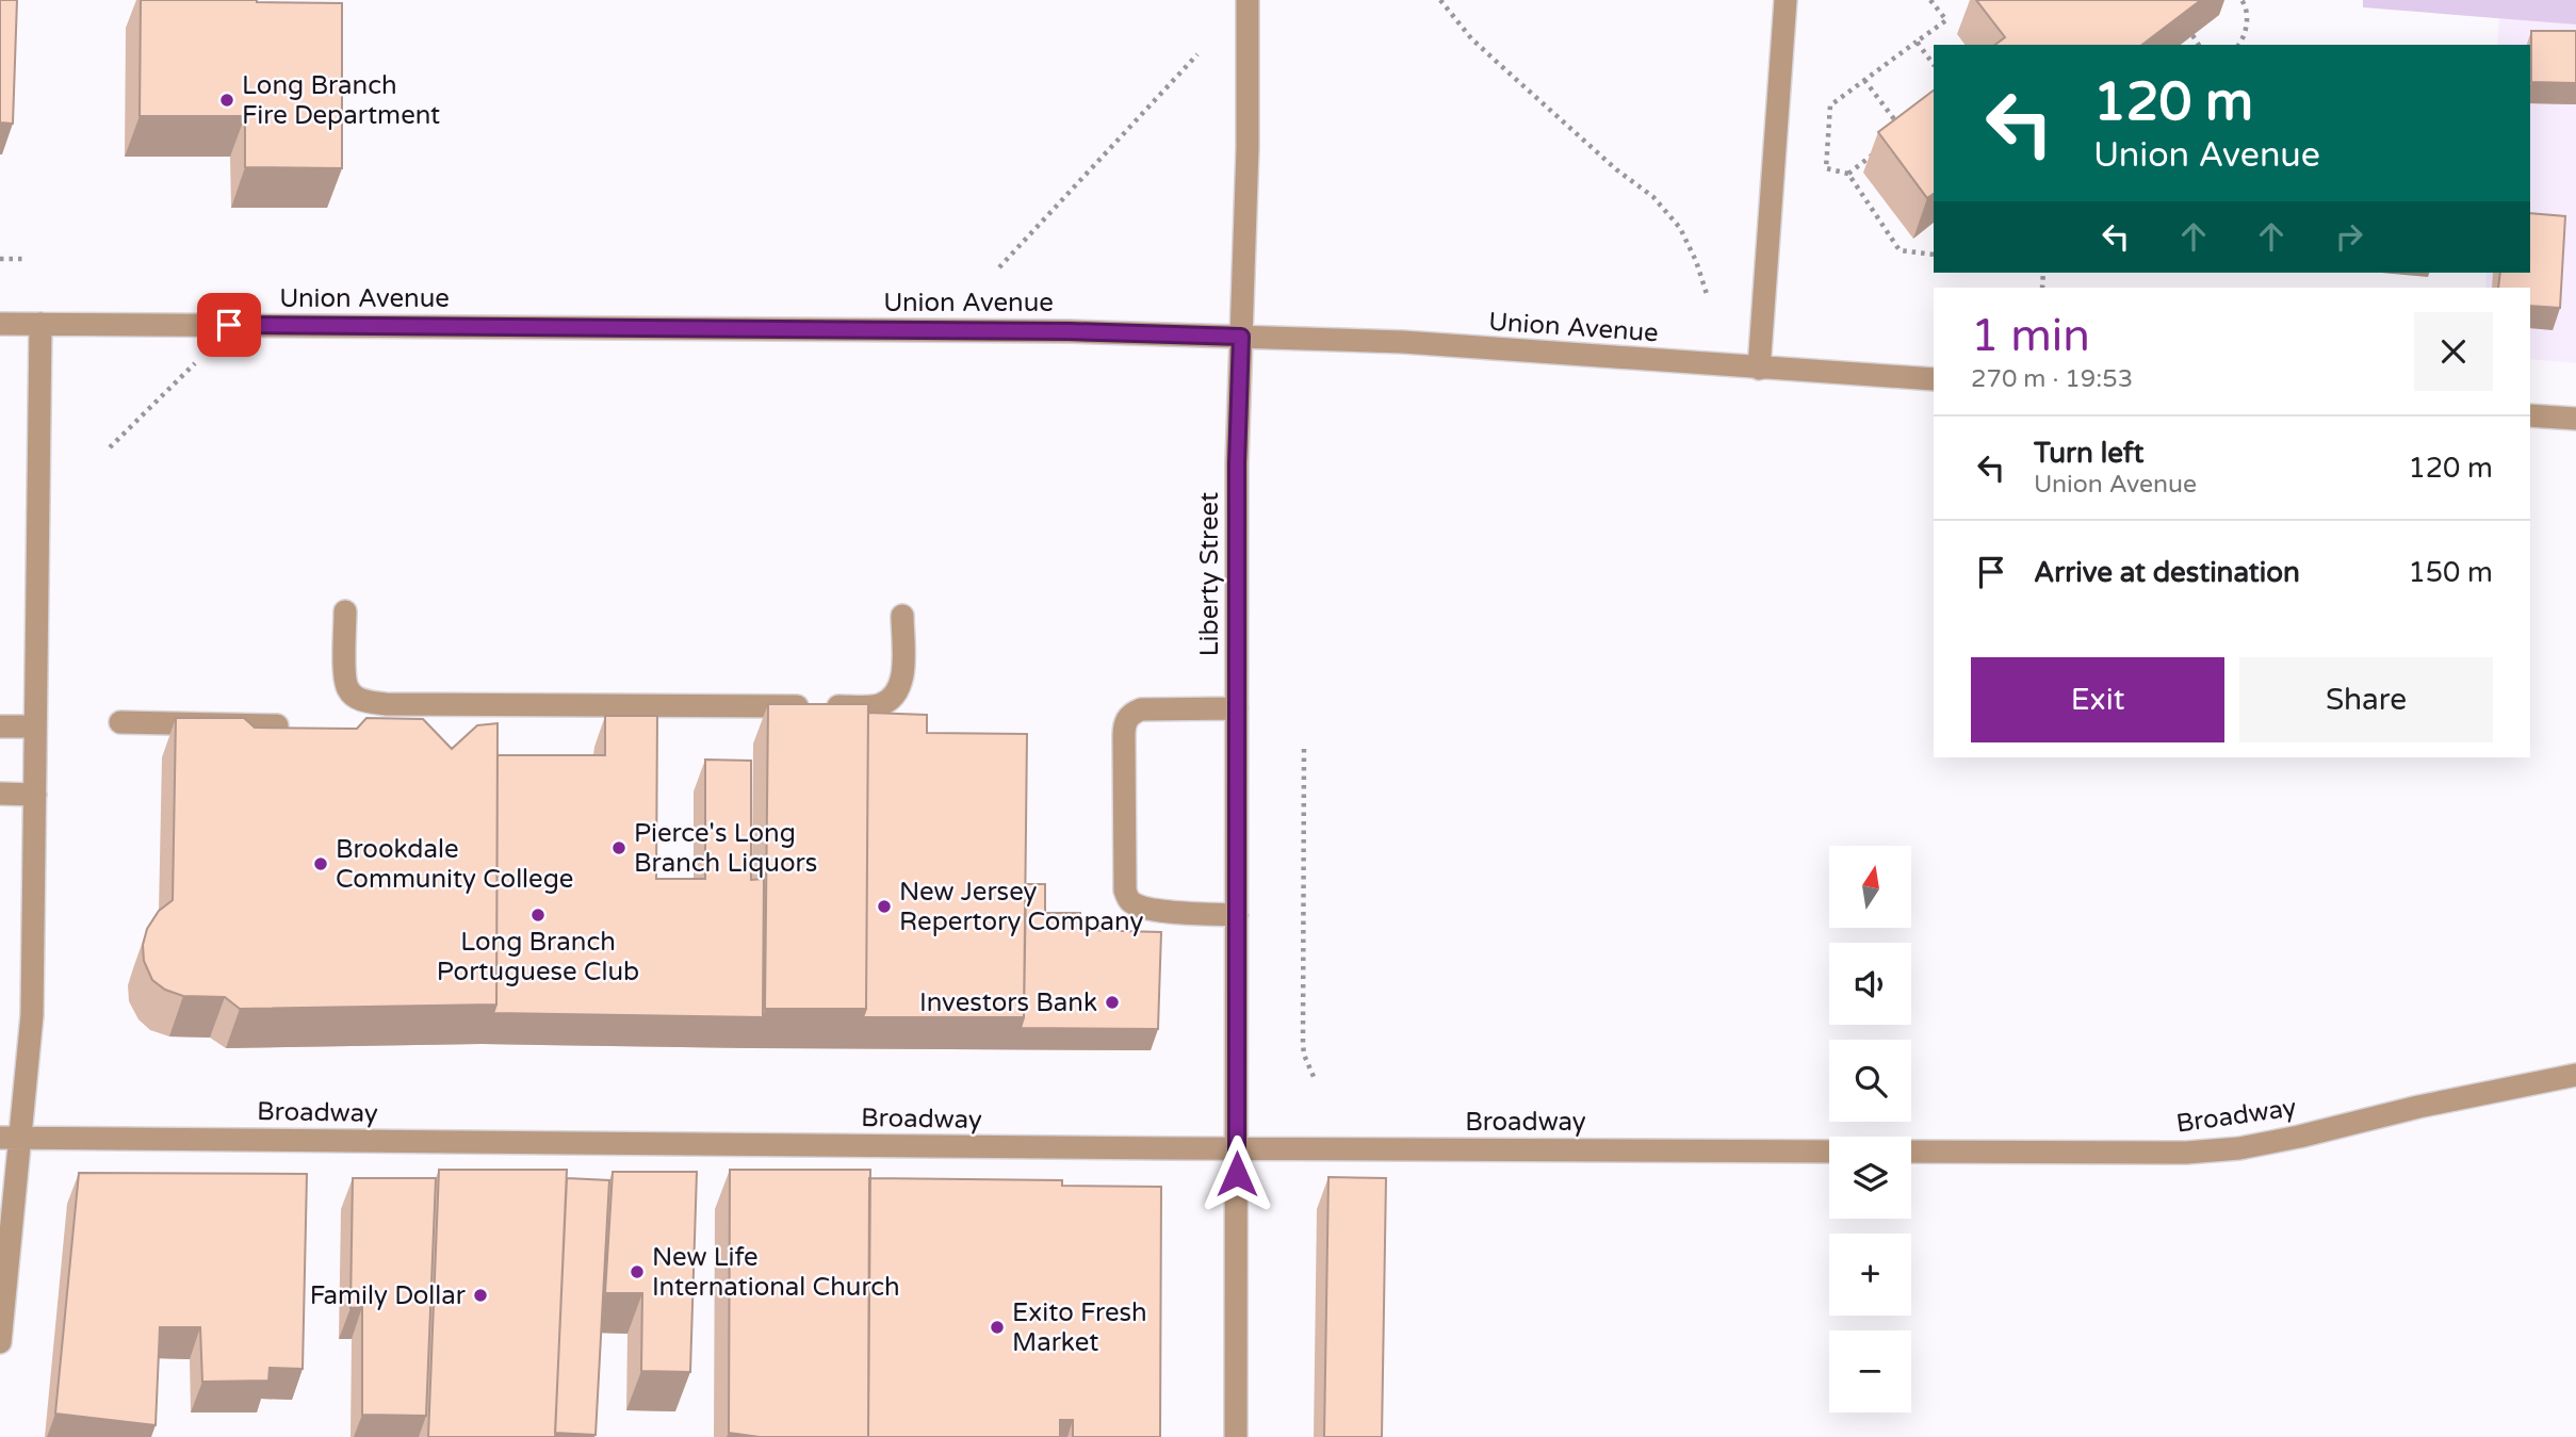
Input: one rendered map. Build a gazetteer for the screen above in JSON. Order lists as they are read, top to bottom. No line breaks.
{"streets":{"street":["Union Avenue","Liberty Street","Broadway"]},"crossings":[["Union Avenue","Liberty Street"],["Liberty Street","Broadway"]],"places":["Long Branch Fire Department","Pierce's Long Branch Liquors","Brookdale Community College","New Jersey Repertory Company","Long Branch Portuguese Club","Investors Bank","New Life International Church","Family Dollar","Exito Fresh Market"],"north":"top","page":{"turn":["120 m","Union Avenue"],"heading":["1 min","270 m · 19:53"],"list":[{"name":"Turn left","note":"Union Avenue","value":"120 m"},{"name":"Arrive at destination","value":"150 m"}],"buttons":["Exit","Share"],"map_buttons":["+","−"]}}
